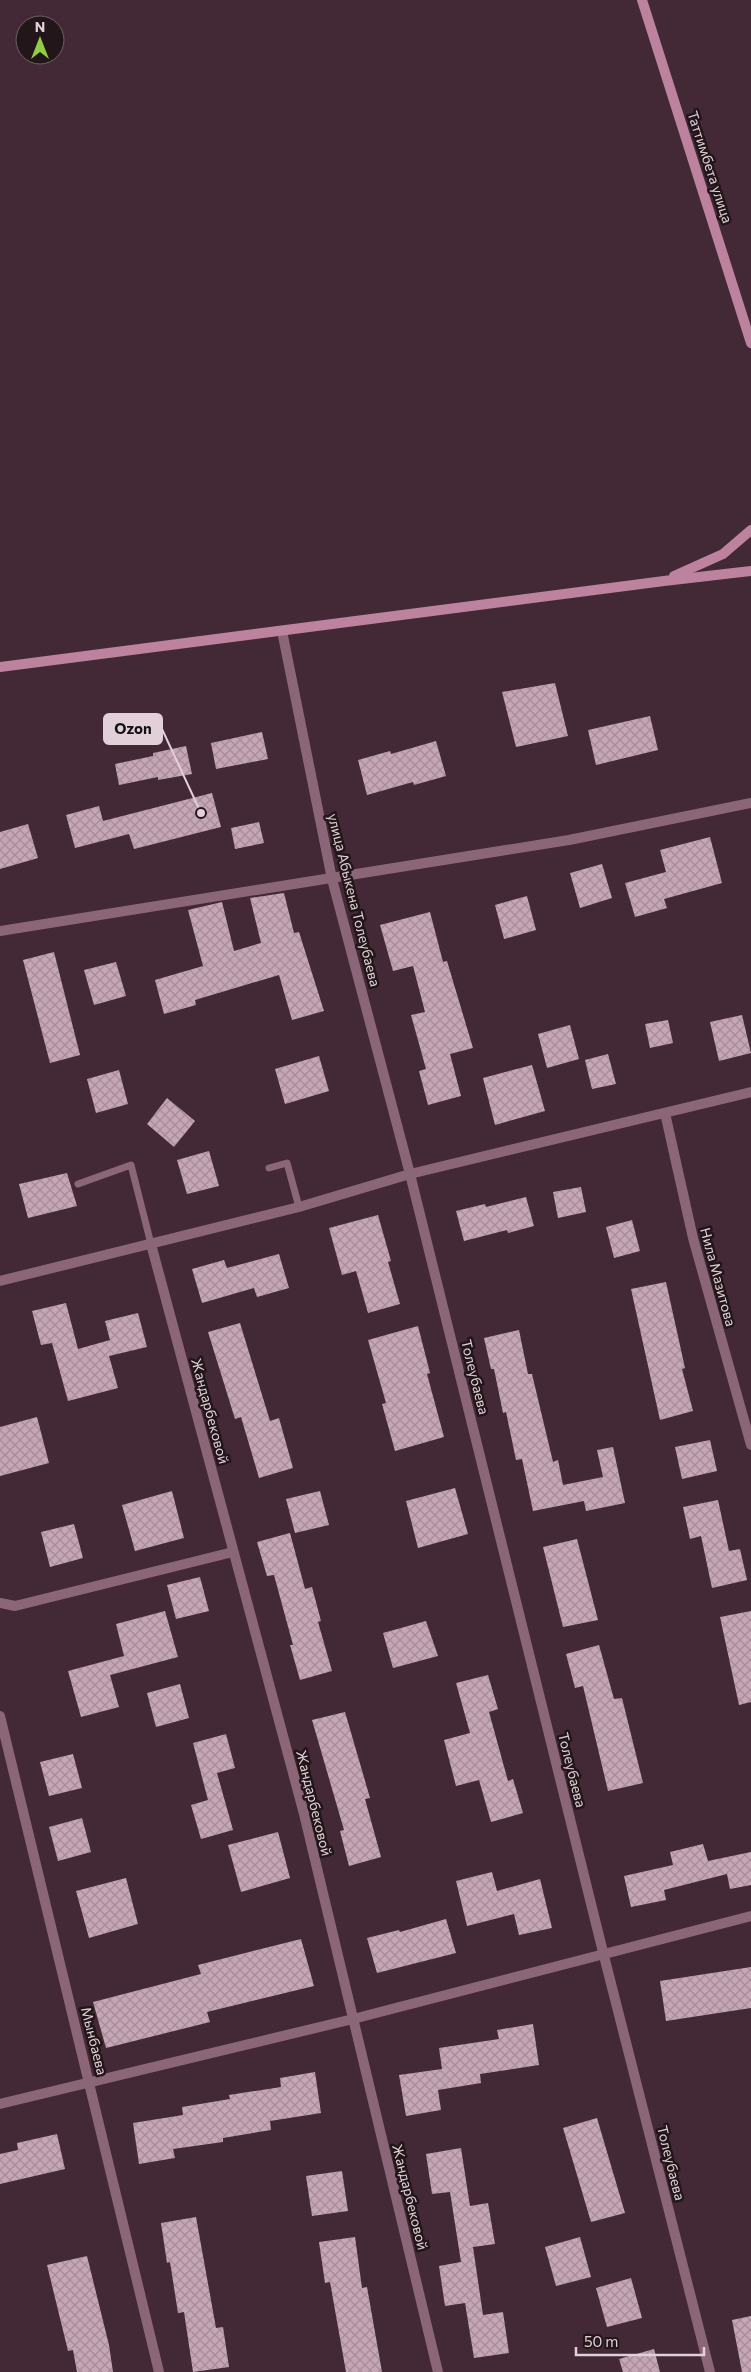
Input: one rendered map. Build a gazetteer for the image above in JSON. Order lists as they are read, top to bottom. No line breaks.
{"streets":{"main road":["Таттимбета улица"],"street":["улица Абыкена Толеубаева","Нила Мазитова","Толеубаева","Жандарбековой","Мынбаева"]},"crossings":[["улица Абыкена Толеубаева","Толеубаева"]],"places":["Ozon"],"scale_bar":"50 m","north":"top"}
